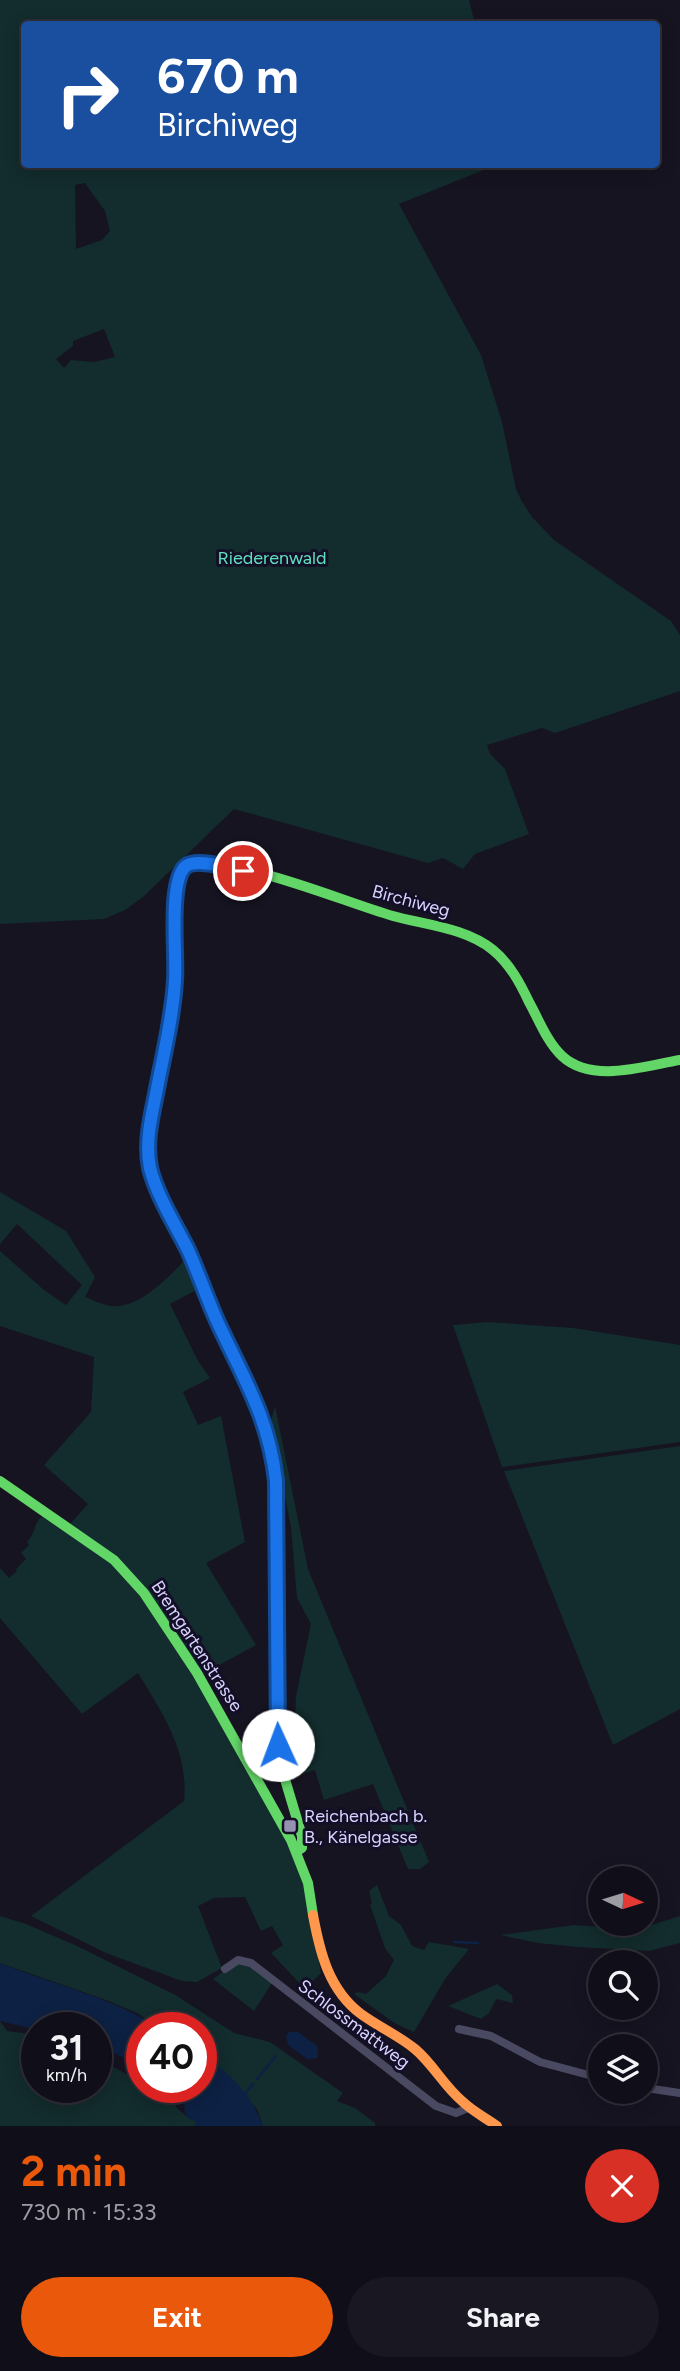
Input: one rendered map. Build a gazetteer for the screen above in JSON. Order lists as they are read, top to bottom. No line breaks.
{"streets":{"street":["Birchiweg","Bremgartenstrasse","Schlossmattweg"]},"crossings":[["Birchiweg","Bremgartenstrasse"]],"parks":["Riederenwald"],"places":{"transit":["Reichenbach b. B., Känelgasse"]},"north":"right","page":{"turn":["670 m","Birchiweg"],"speed":"31 km/h","limit":"40","heading":["2 min","730 m · 15:33"],"buttons":["Exit","Share"]}}
